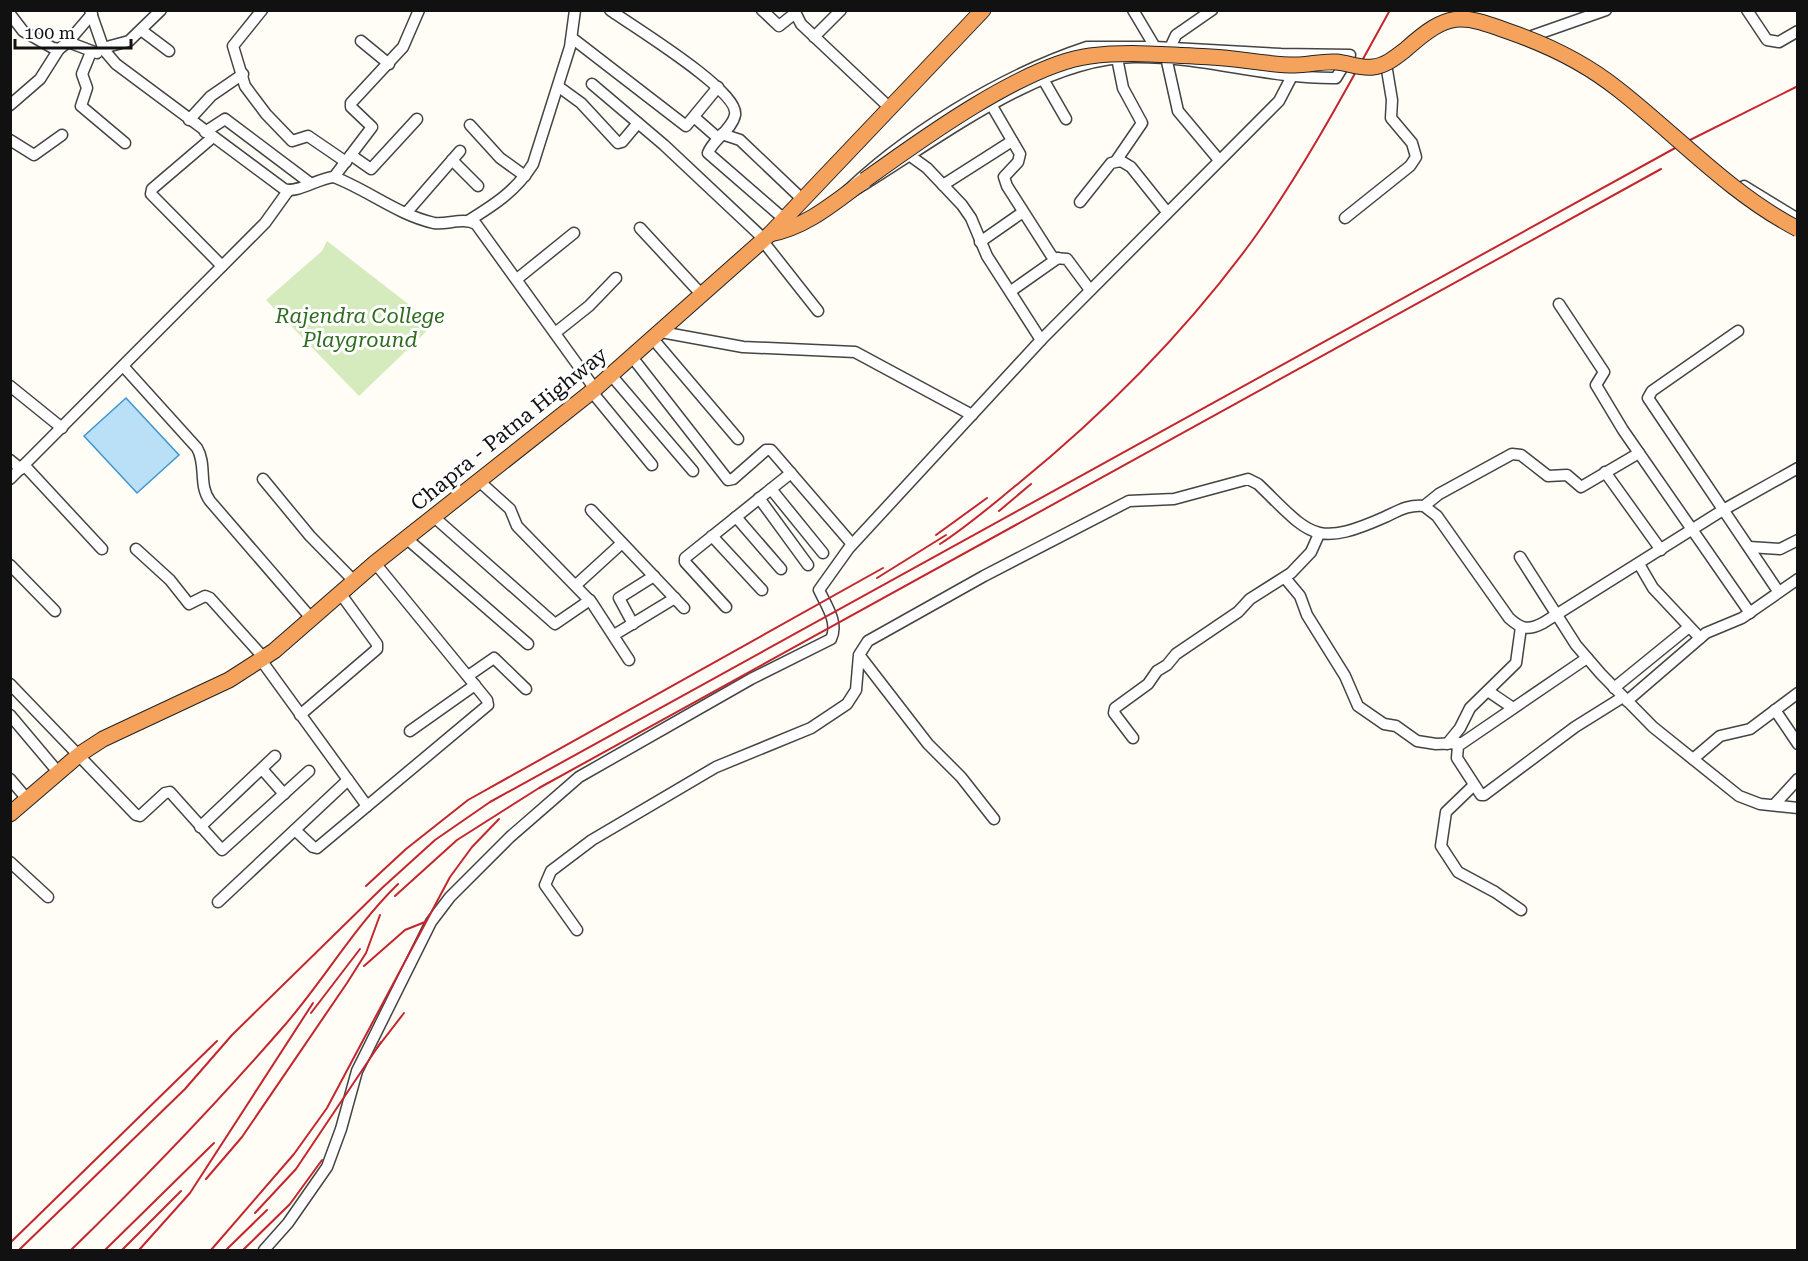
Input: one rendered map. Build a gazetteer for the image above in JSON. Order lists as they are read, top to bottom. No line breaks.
{"streets":{"highway":["Chapra - Patna Highway"]},"parks":["Rajendra College Playground"],"scale_bar":"100 m"}
